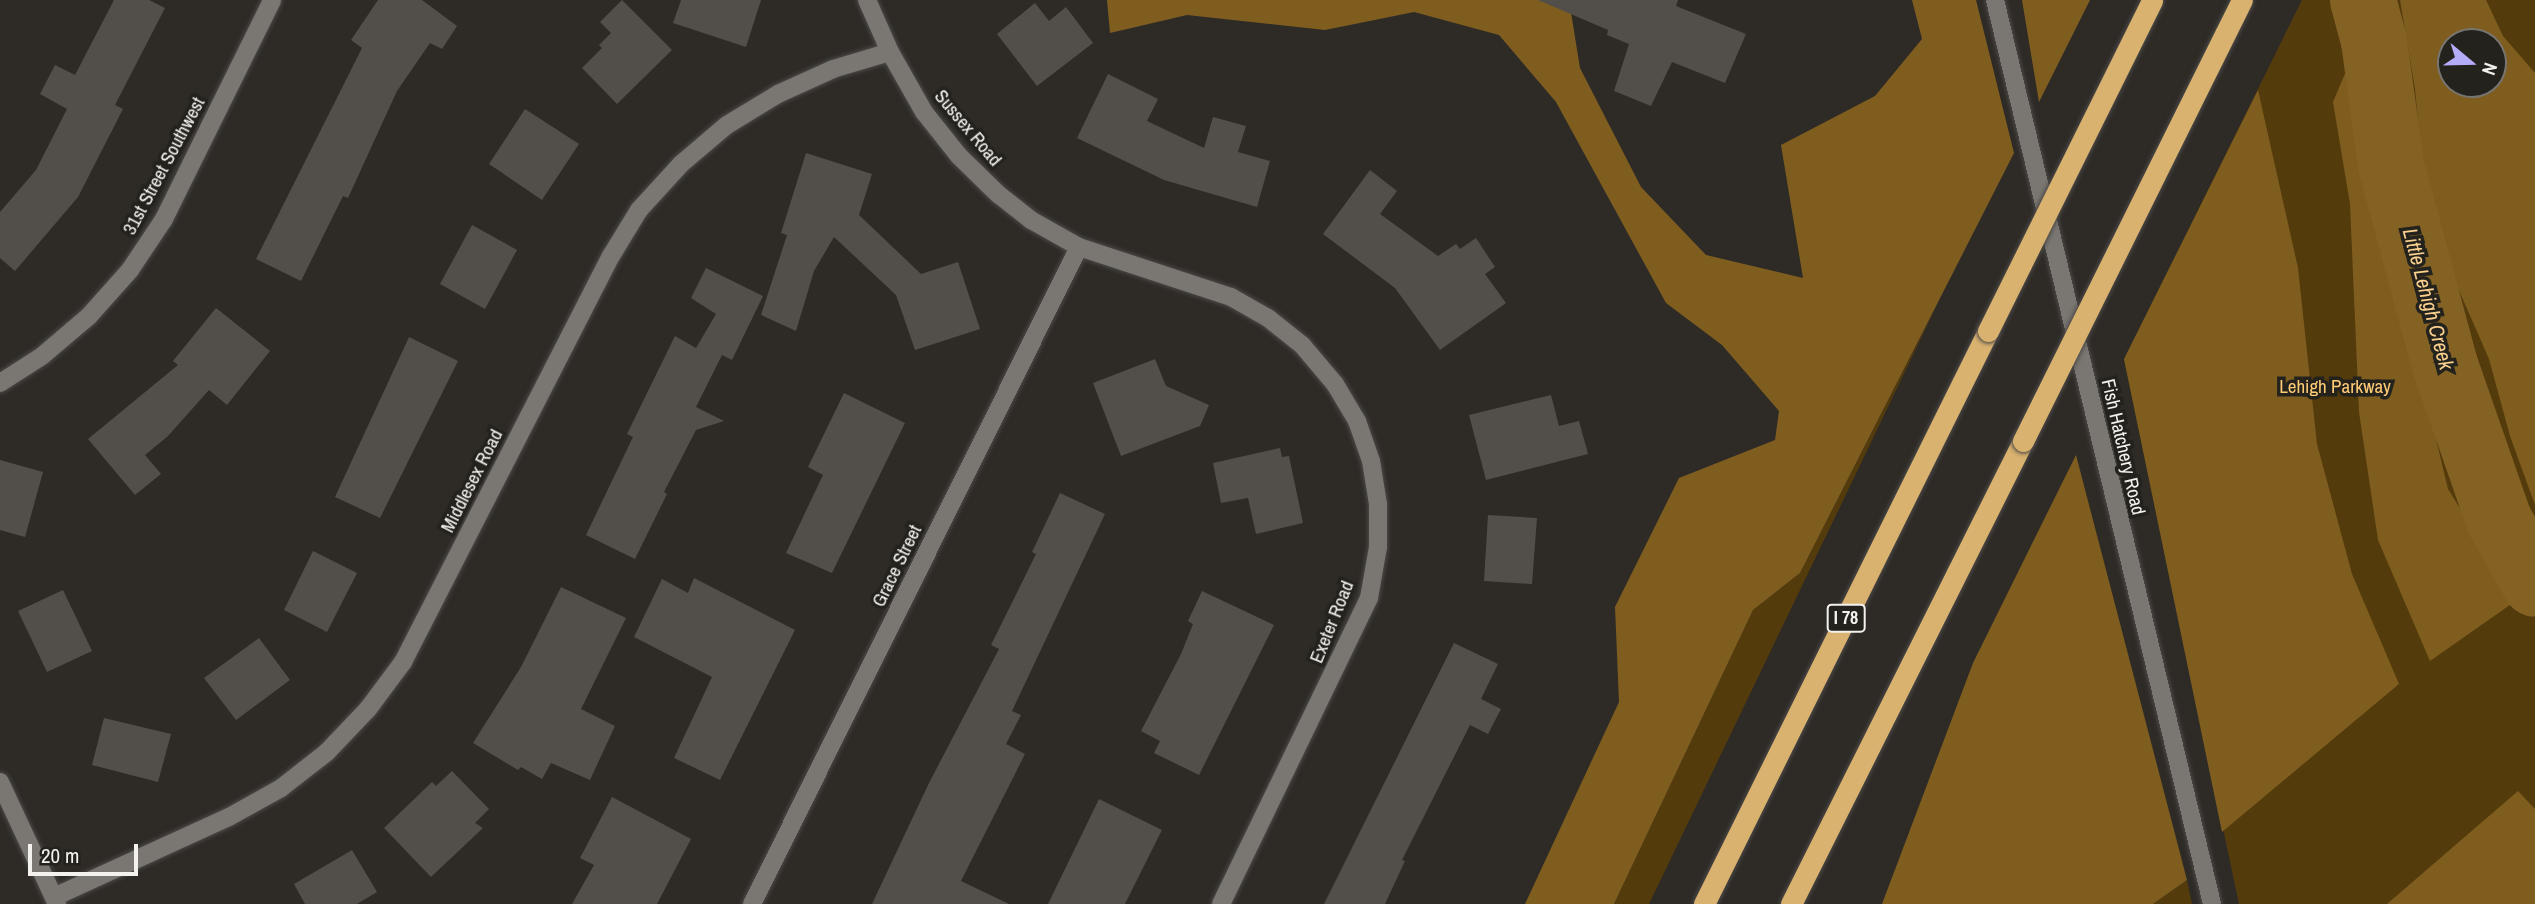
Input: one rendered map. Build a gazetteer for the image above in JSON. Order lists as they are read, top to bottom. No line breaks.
{"streets":{"highway":["I 78"],"street":["Sussex Road","31st Street Southwest","Fish Hatchery Road","Middlesex Road","Grace Street","Exeter Road"]},"crossings":[["Sussex Road","Middlesex Road"],["Sussex Road","Grace Street"],["Sussex Road","Exeter Road"],["Grace Street","Exeter Road"]],"water":["Little Lehigh Creek"],"parks":["Lehigh Parkway"],"scale_bar":"20 m","north":"right"}
